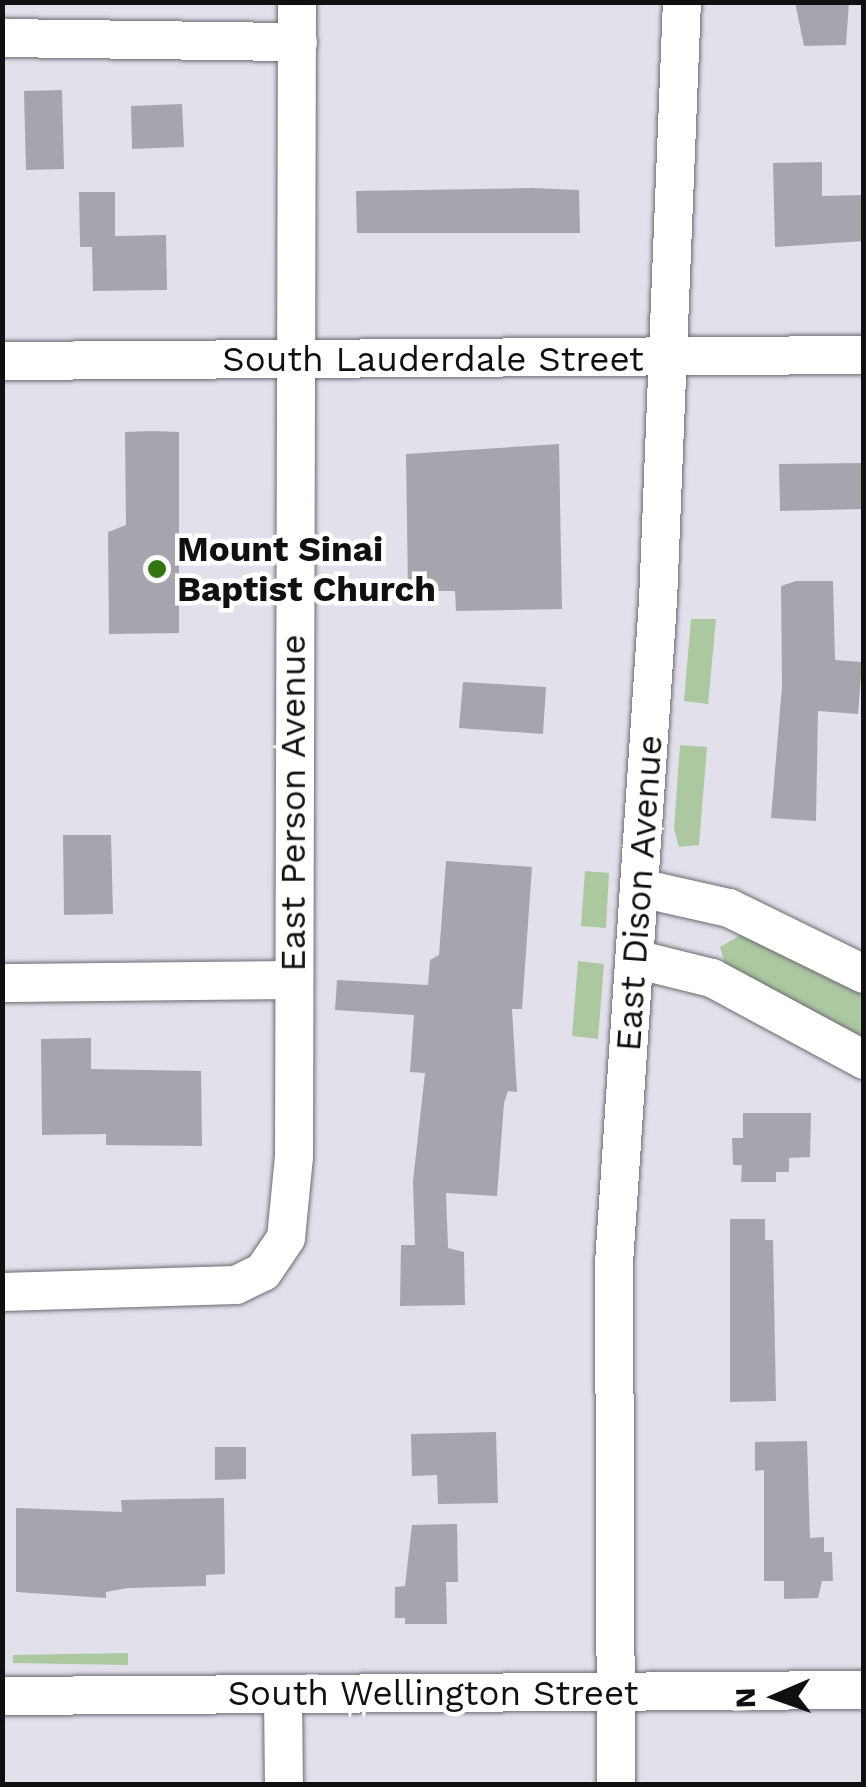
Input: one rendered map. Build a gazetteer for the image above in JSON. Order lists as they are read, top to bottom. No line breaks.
{"streets":{"street":["South Lauderdale Street","East Person Avenue","East Dison Avenue","South Wellington Street"]},"crossings":[["South Lauderdale Street","East Person Avenue"],["South Lauderdale Street","East Dison Avenue"],["East Dison Avenue","South Wellington Street"]],"places":["Mount Sinai Baptist Church"],"north":"left"}
